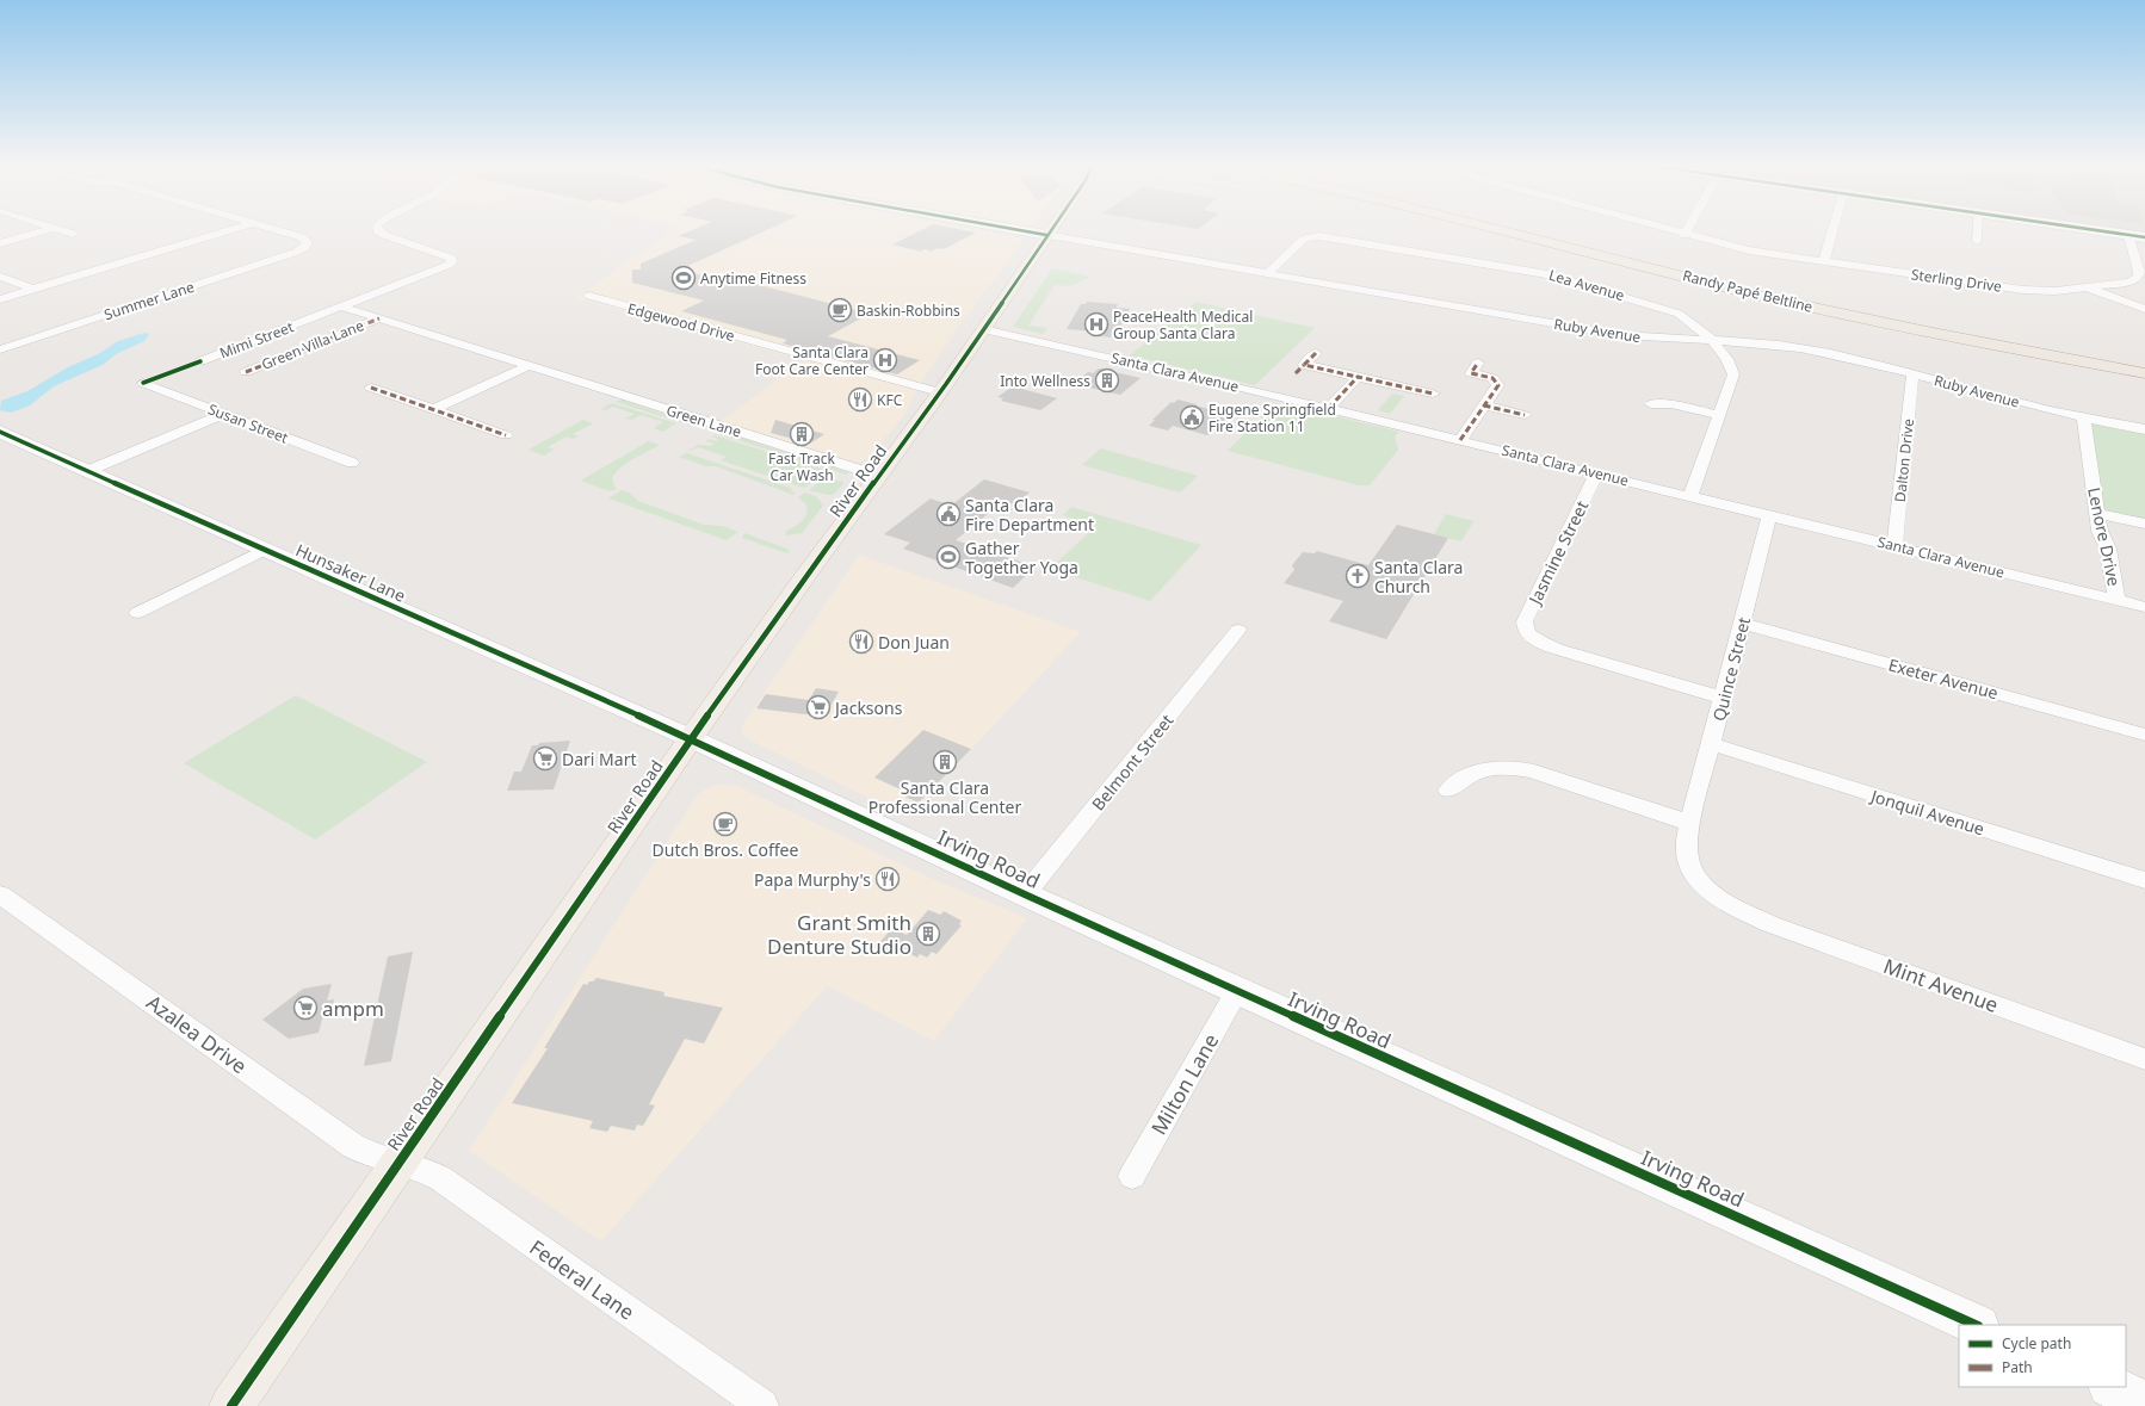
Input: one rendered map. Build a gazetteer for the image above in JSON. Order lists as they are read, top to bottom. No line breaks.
{"streets":{"highway":["Randy Papé Beltline"],"main road":["River Road"],"street":["Sterling Drive","Lea Avenue","Summer Lane","Edgewood Drive","Ruby Avenue","Mimi Street","Green Villa Lane","Santa Clara Avenue","Green Lane","Susan Street","Dalton Drive","Lenore Drive","Jasmine Street","Hunsaker Lane","Quince Street","Exeter Avenue","Belmont Street","Jonquil Avenue","Irving Road","Mint Avenue","Azalea Drive","Milton Lane","Federal Lane"]},"crossings":[["Lea Avenue","Ruby Avenue"],["Edgewood Drive","River Road"],["Ruby Avenue","Dalton Drive"],["Ruby Avenue","River Road"],["Ruby Avenue","Lenore Drive"],["Mimi Street","Green Lane"],["Green Villa Lane","Green Lane"],["Santa Clara Avenue","Dalton Drive"],["Santa Clara Avenue","River Road"],["Santa Clara Avenue","Lenore Drive"],["Santa Clara Avenue","Jasmine Street"],["Santa Clara Avenue","Quince Street"],["Green Lane","River Road"],["River Road","Hunsaker Lane"],["River Road","Irving Road"],["River Road","Azalea Drive"],["River Road","Federal Lane"],["Jasmine Street","Quince Street"],["Hunsaker Lane","Irving Road"],["Quince Street","Exeter Avenue"],["Quince Street","Jonquil Avenue"],["Quince Street","Mint Avenue"],["Belmont Street","Irving Road"],["Irving Road","Milton Lane"],["Azalea Drive","Federal Lane"]],"places":{"sports":["Anytime Fitness","Gather Together Yoga"],"cafe":["Baskin-Robbins","Dutch Bros. Coffee"],"hospital":["PeaceHealth Medical Group Santa Clara","Santa Clara Foot Care Center"],"building":["Into Wellness","Fast Track Car Wash","Santa Clara Professional Center","Grant Smith Denture Studio"],"restaurant":["KFC","Don Juan","Papa Murphy's"],"public building":["Eugene Springfield Fire Station 11","Santa Clara Fire Department"],"church":["Santa Clara Church"],"supermarket":["Jacksons","Dari Mart","ampm"]},"legend":["Cycle path","Path"]}
